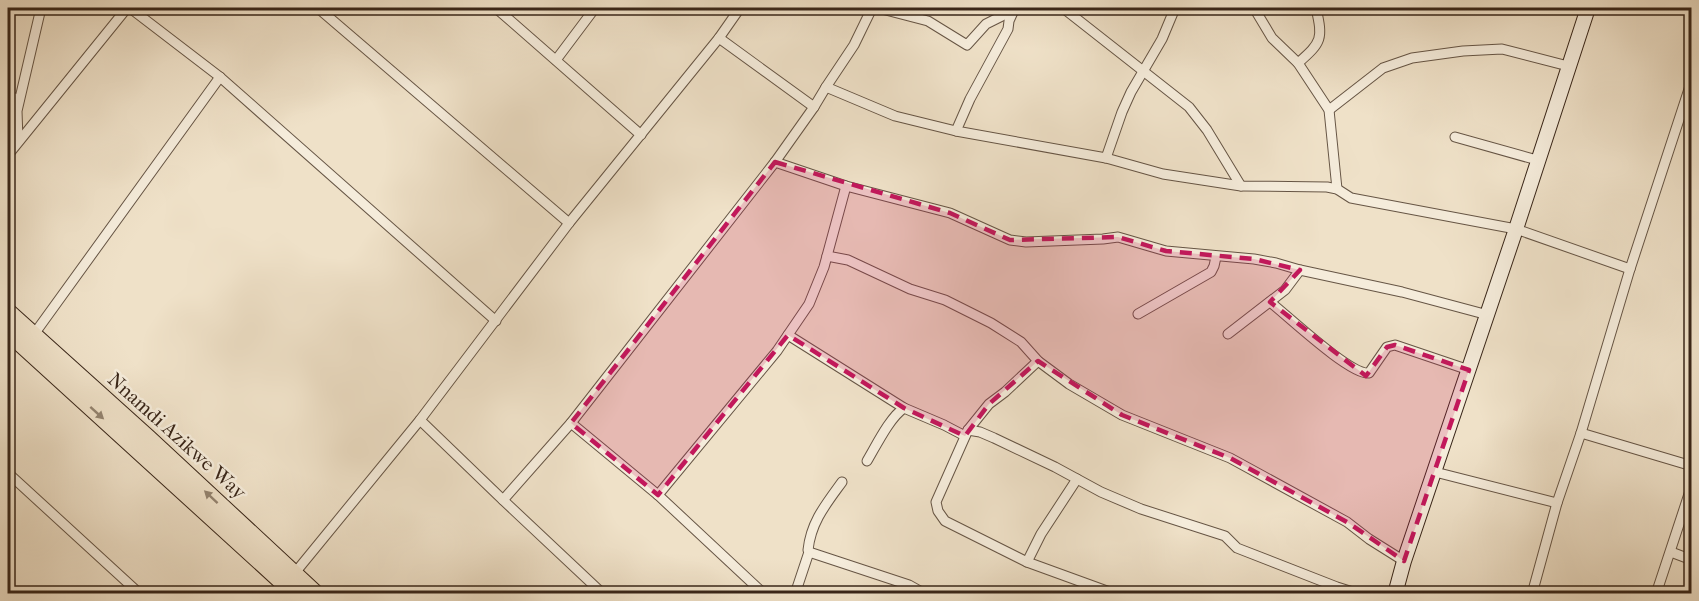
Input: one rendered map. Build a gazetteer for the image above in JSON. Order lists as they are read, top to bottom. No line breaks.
{"streets":{"highway":["Nnamdi Azikwe Way"]}}
